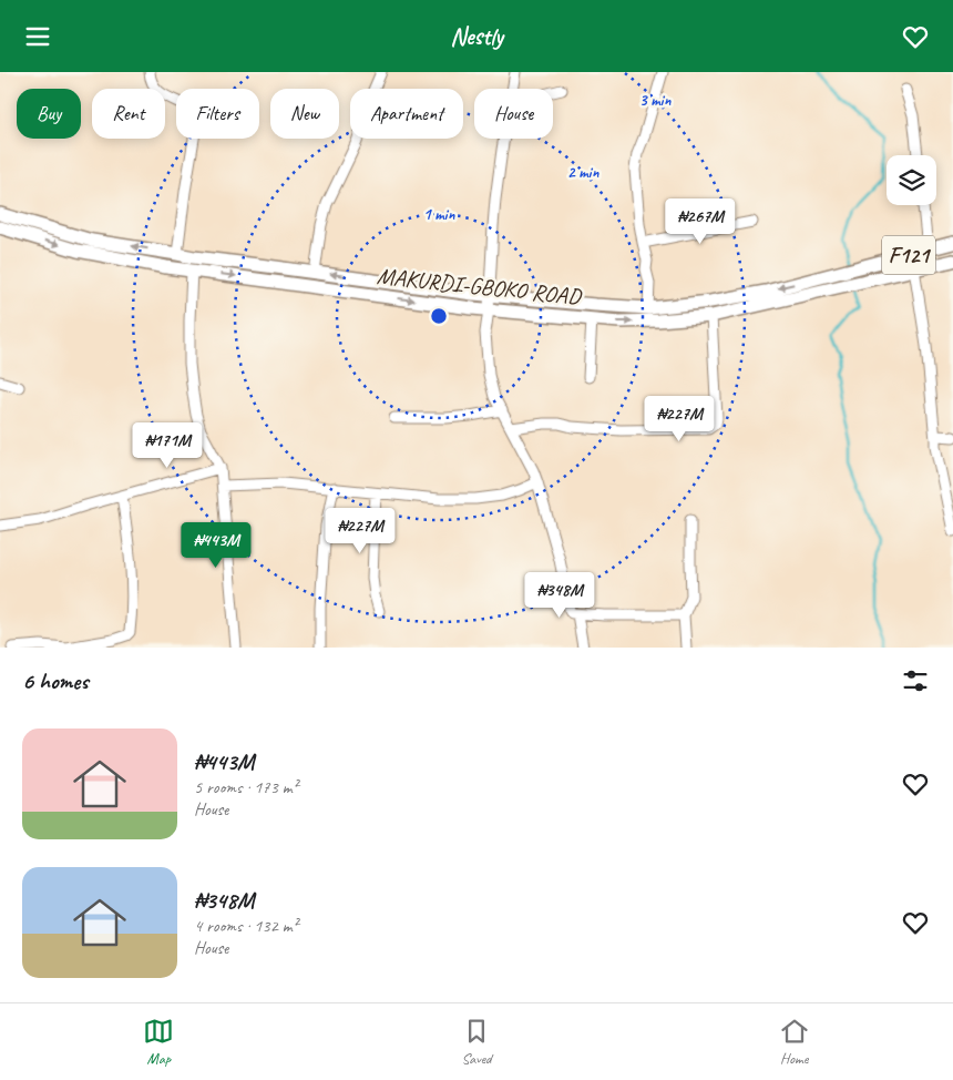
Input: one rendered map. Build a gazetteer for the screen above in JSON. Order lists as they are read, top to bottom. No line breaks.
{"streets":{"main road":["F121","MAKURDI-GBOKO ROAD"]},"crossings":[["F121","MAKURDI-GBOKO ROAD"]],"page":{"header":"Nestly","chip":["Buy","Rent","Filters","New","Apartment","House"],"price":["₦267M","₦227M","₦171M","₦227M","₦443M","₦348M"],"heading":"6 homes","list":[{"name":"₦443M","note":"5 rooms · 173 m² · House"},{"name":"₦348M","note":"4 rooms · 132 m² · House"}],"tabs":["Map","Saved","Home"]},"rings":["3 min","2 min","1 min"]}
